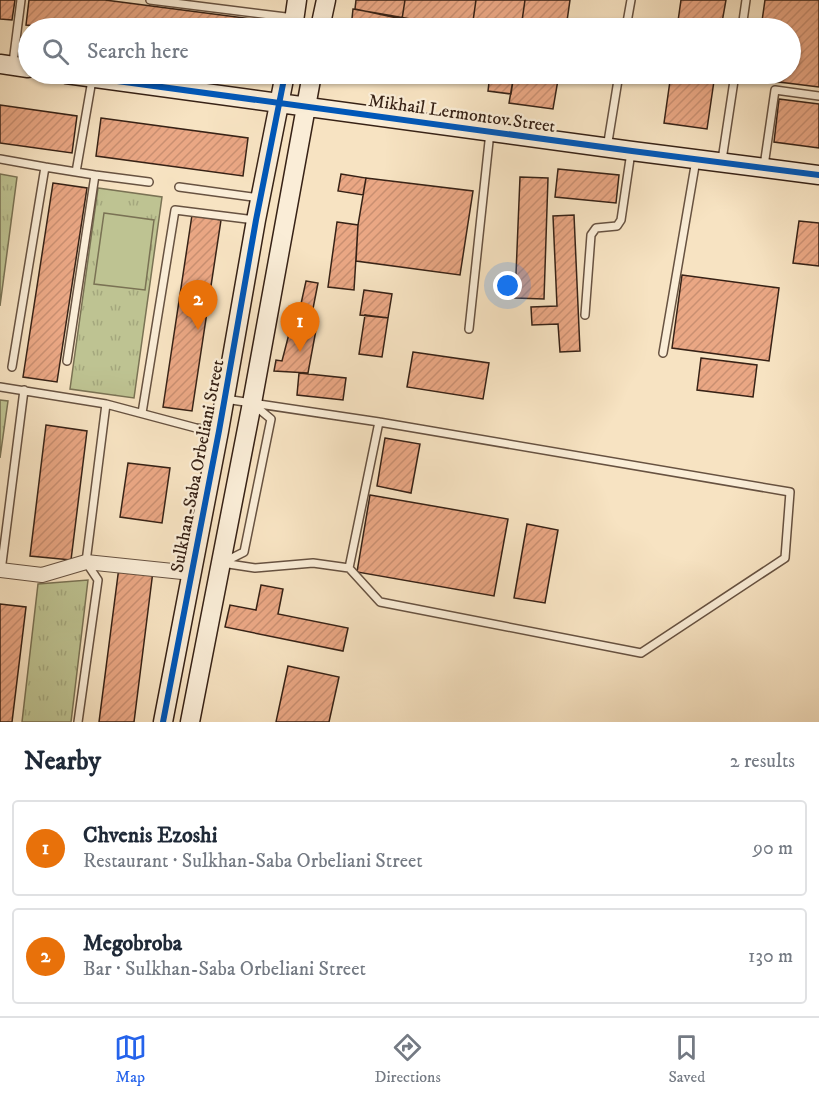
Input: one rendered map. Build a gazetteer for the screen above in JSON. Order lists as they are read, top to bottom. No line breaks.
{"streets":{"street":["Mikhail Lermontov Street","Sulkhan-Saba Orbeliani Street"]},"crossings":[["Mikhail Lermontov Street","Sulkhan-Saba Orbeliani Street"]],"page":{"search":"Search here","pins":["2","1"],"heading":["Nearby","2 results"],"list":[{"mark":"1","name":"Chvenis Ezoshi","note":"Restaurant · Sulkhan-Saba Orbeliani Street","value":"90 m"},{"mark":"2","name":"Megobroba","note":"Bar · Sulkhan-Saba Orbeliani Street","value":"130 m"}],"nav":["Map","Directions","Saved"]}}
